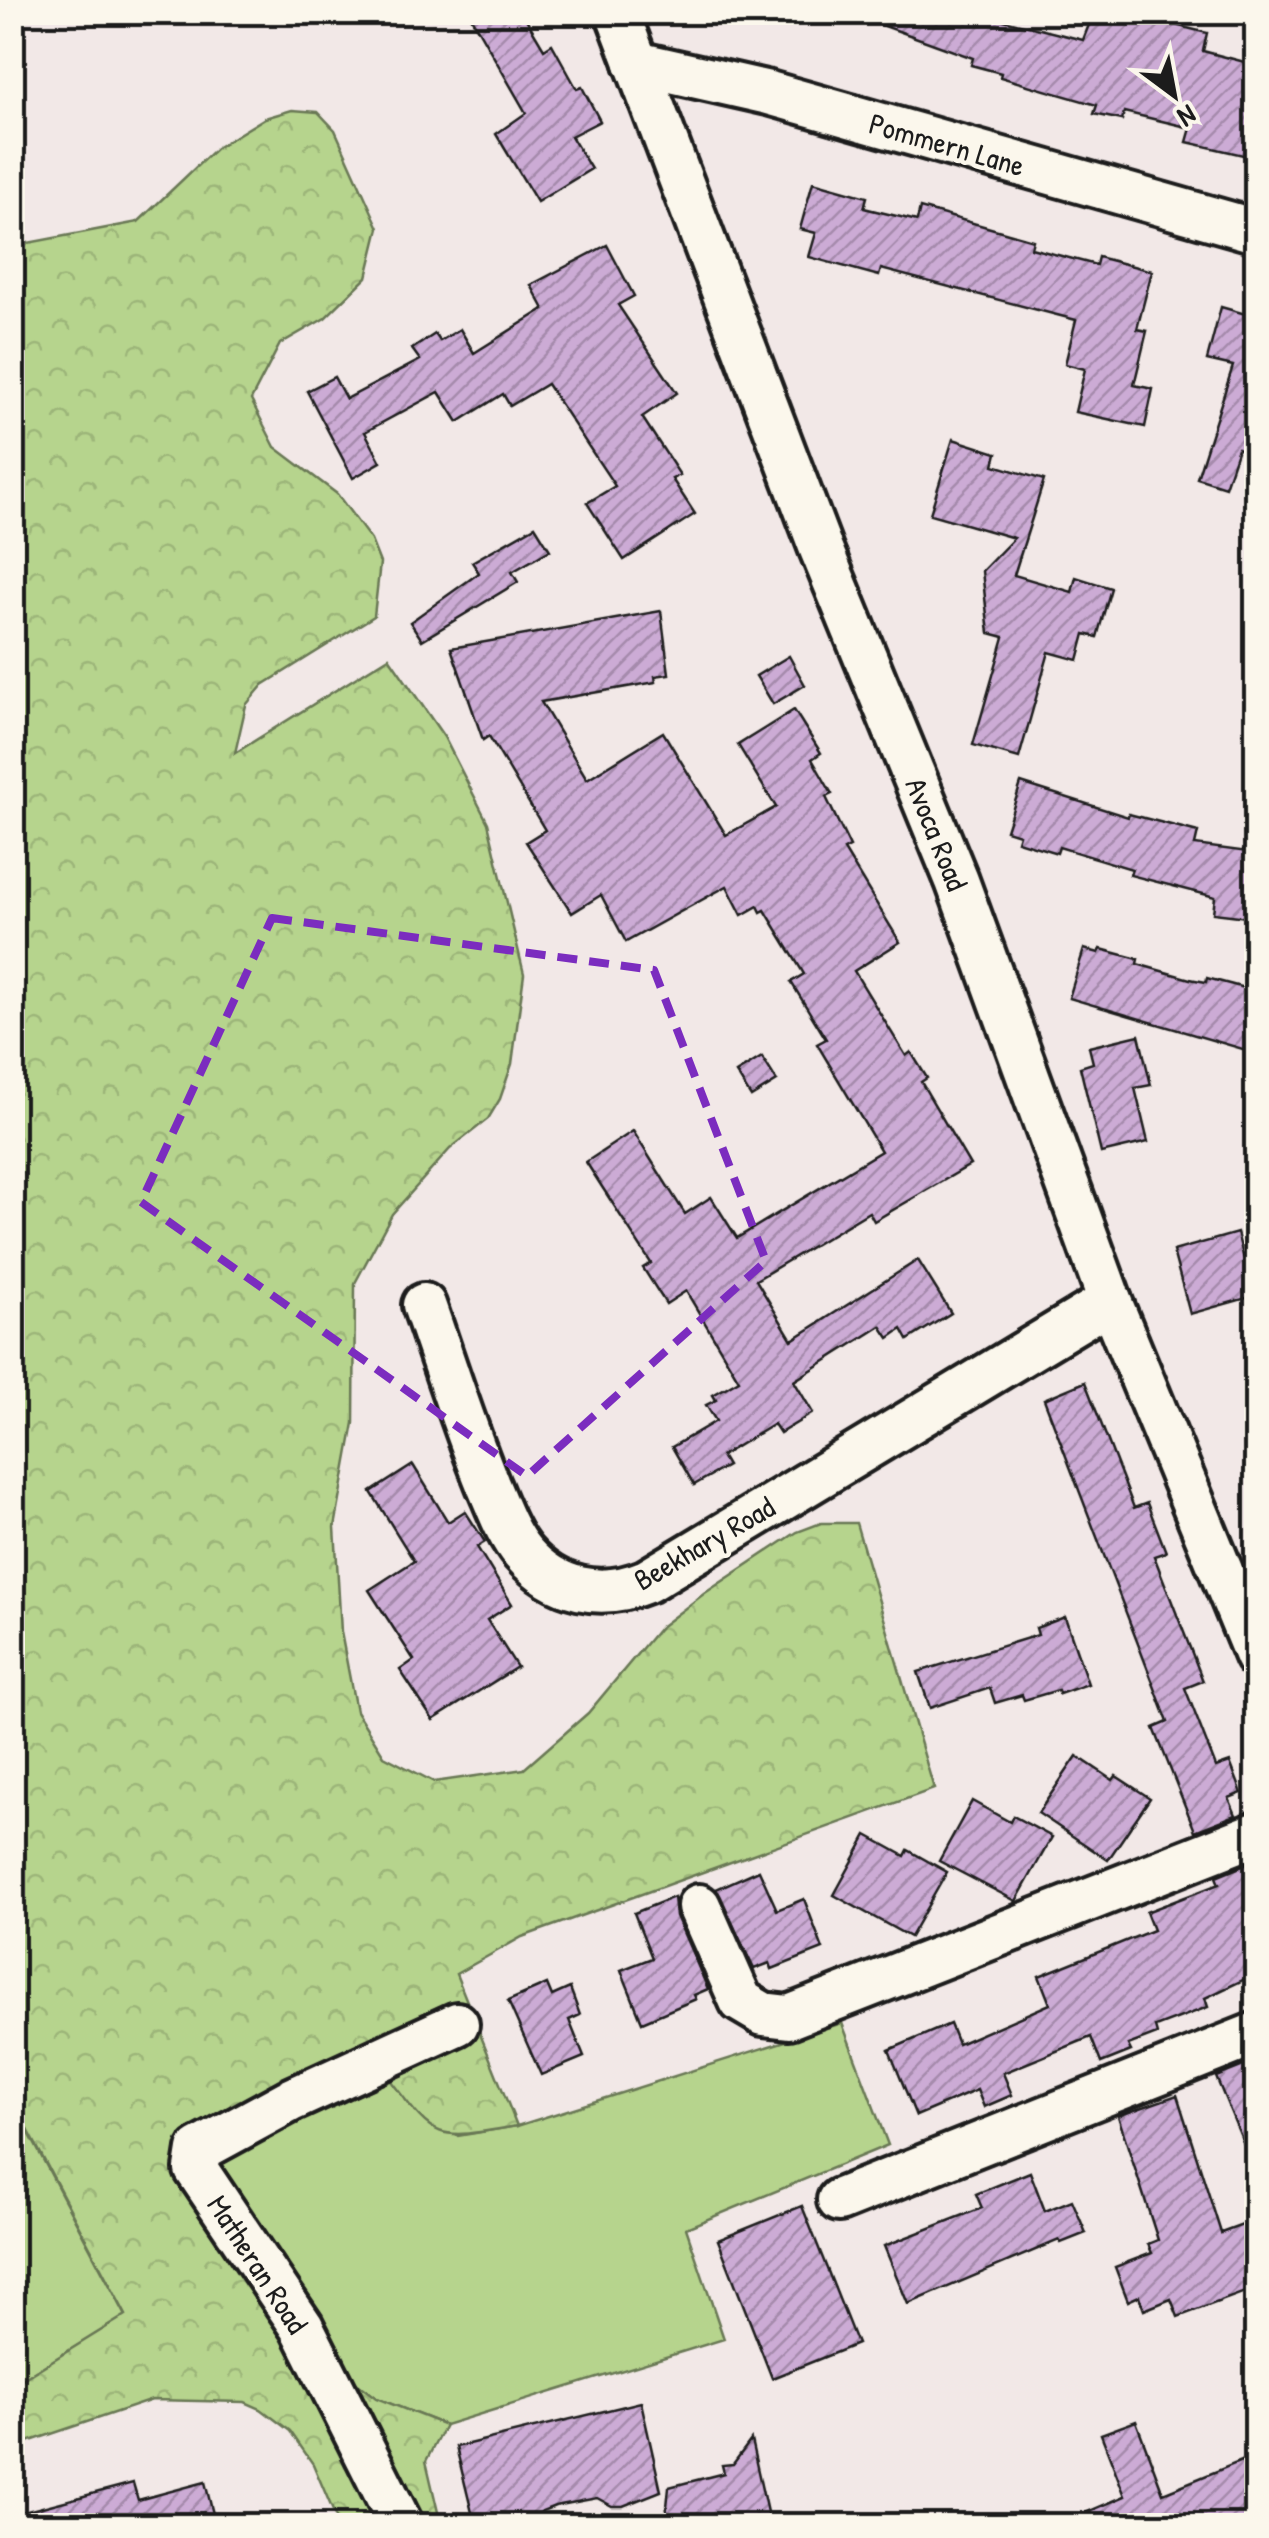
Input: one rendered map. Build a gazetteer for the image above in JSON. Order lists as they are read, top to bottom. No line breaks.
{"streets":{"street":["Pommern Lane","Avoca Road","Beekhary Road","Matheran Road"]},"crossings":[["Pommern Lane","Avoca Road"],["Avoca Road","Beekhary Road"]],"north":"bottom right"}
